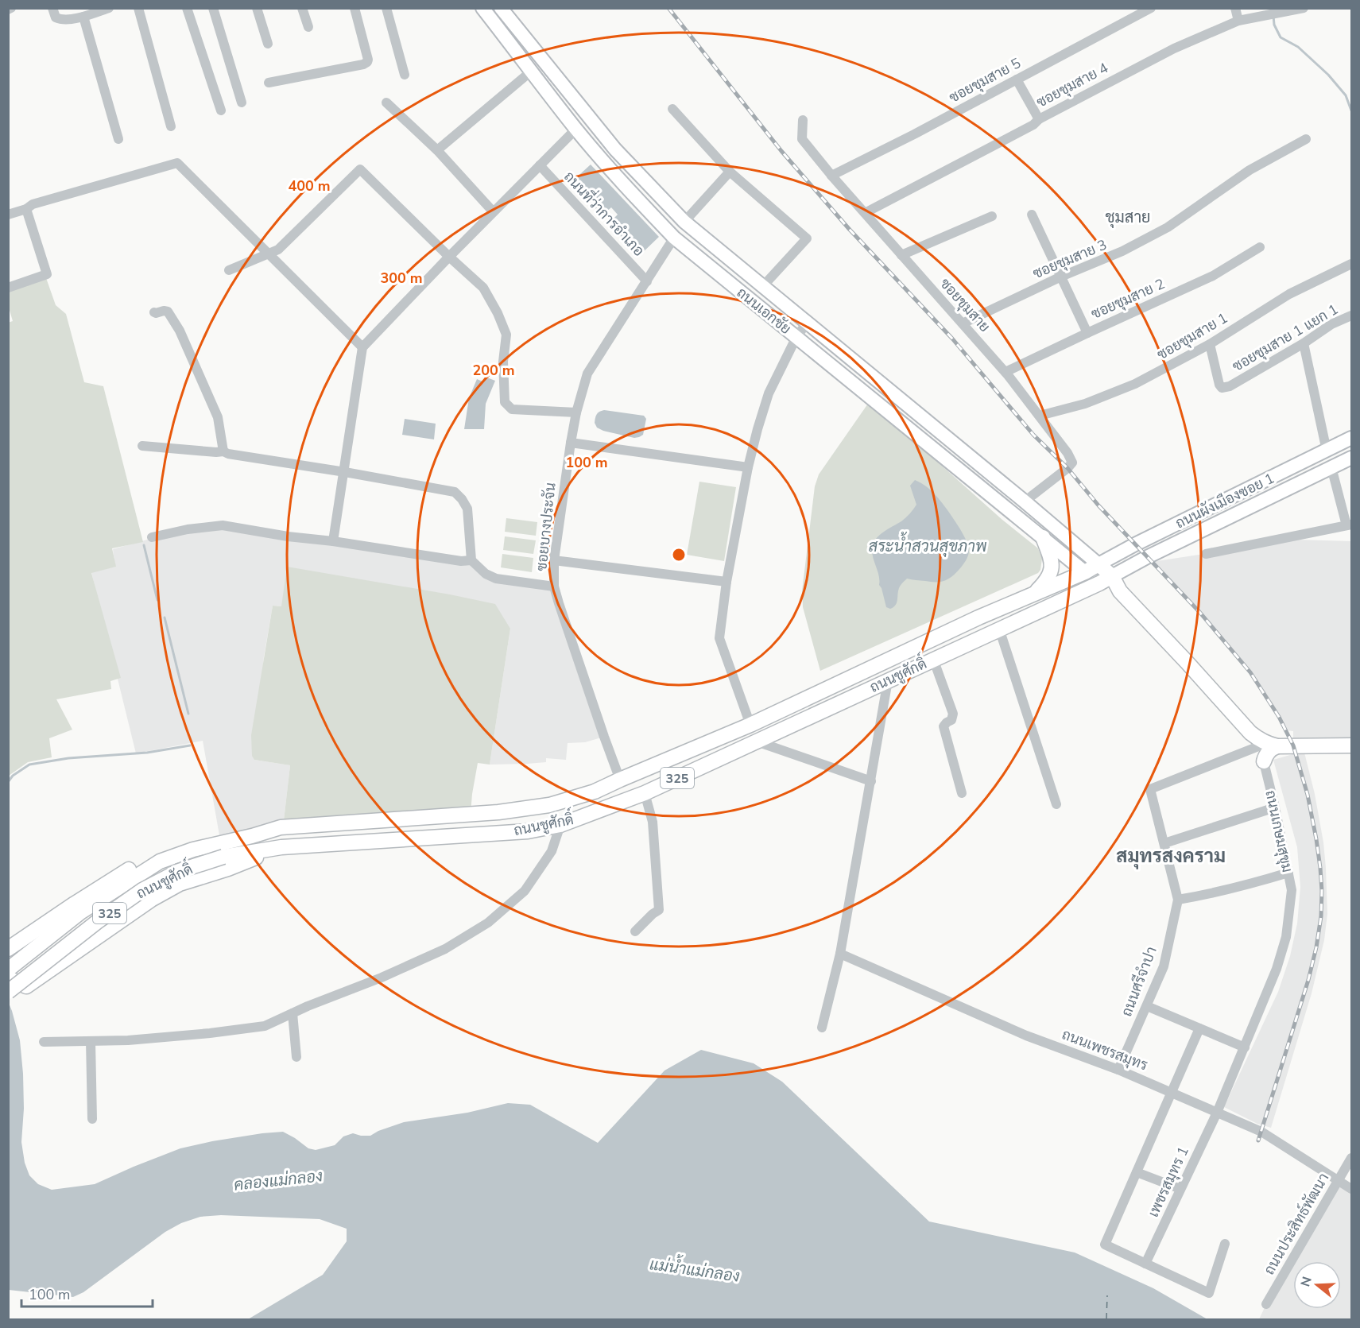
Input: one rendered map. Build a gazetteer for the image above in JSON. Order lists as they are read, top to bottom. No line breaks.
{"streets":{"main road":["ถนนเอกชัย","ถนนผังเมืองซอย 1","ถนนชูศักดิ์","325"],"street":["ซอยชุมสาย 5","ซอยชุมสาย 4","ถนนที่ว่าการอำเภอ","ซอยชุมสาย 3","ซอยชุมสาย 2","ซอยชุมสาย","ซอยชุมสาย 1","ซอยชุมสาย 1 แยก 1","ซอยบางประจัน","ถนนเกษมสุขุม","ถนนศรีจำปา","ถนนเพชรสมุทร","เพชรสมุทร 1","ถนนประสิทธ์พัฒนา"]},"crossings":[["ซอยชุมสาย 5","ซอยชุมสาย"],["ซอยชุมสาย 4","ซอยชุมสาย"],["ถนนที่ว่าการอำเภอ","ซอยบางประจัน"],["ซอยชุมสาย 3","ซอยชุมสาย"],["ซอยชุมสาย 2","ซอยชุมสาย"],["ซอยชุมสาย","ถนนเอกชัย"],["ซอยชุมสาย","ซอยชุมสาย 1"],["ถนนเอกชัย","ถนนผังเมืองซอย 1"],["ถนนเอกชัย","ซอยบางประจัน"],["ถนนเอกชัย","ถนนชูศักดิ์"],["ซอยชุมสาย 1","ซอยชุมสาย 1 แยก 1"],["ถนนผังเมืองซอย 1","ถนนชูศักดิ์"],["ซอยบางประจัน","ถนนชูศักดิ์"],["ถนนเกษมสุขุม","ถนนศรีจำปา"],["ถนนเกษมสุขุม","ถนนเพชรสมุทร"],["ถนนเกษมสุขุม","เพชรสมุทร 1"],["ถนนศรีจำปา","ถนนเพชรสมุทร"],["ถนนเพชรสมุทร","เพชรสมุทร 1"],["ถนนเพชรสมุทร","ถนนประสิทธ์พัฒนา"]],"districts":["ชุมสาย","สมุทรสงคราม"],"water":["สระน้ำสวนสุขภาพ","คลองแม่กลอง","แม่น้ำแม่กลอง"],"scale_bar":"100 m","north":"left","rings":["400 m","300 m","200 m","100 m"]}
